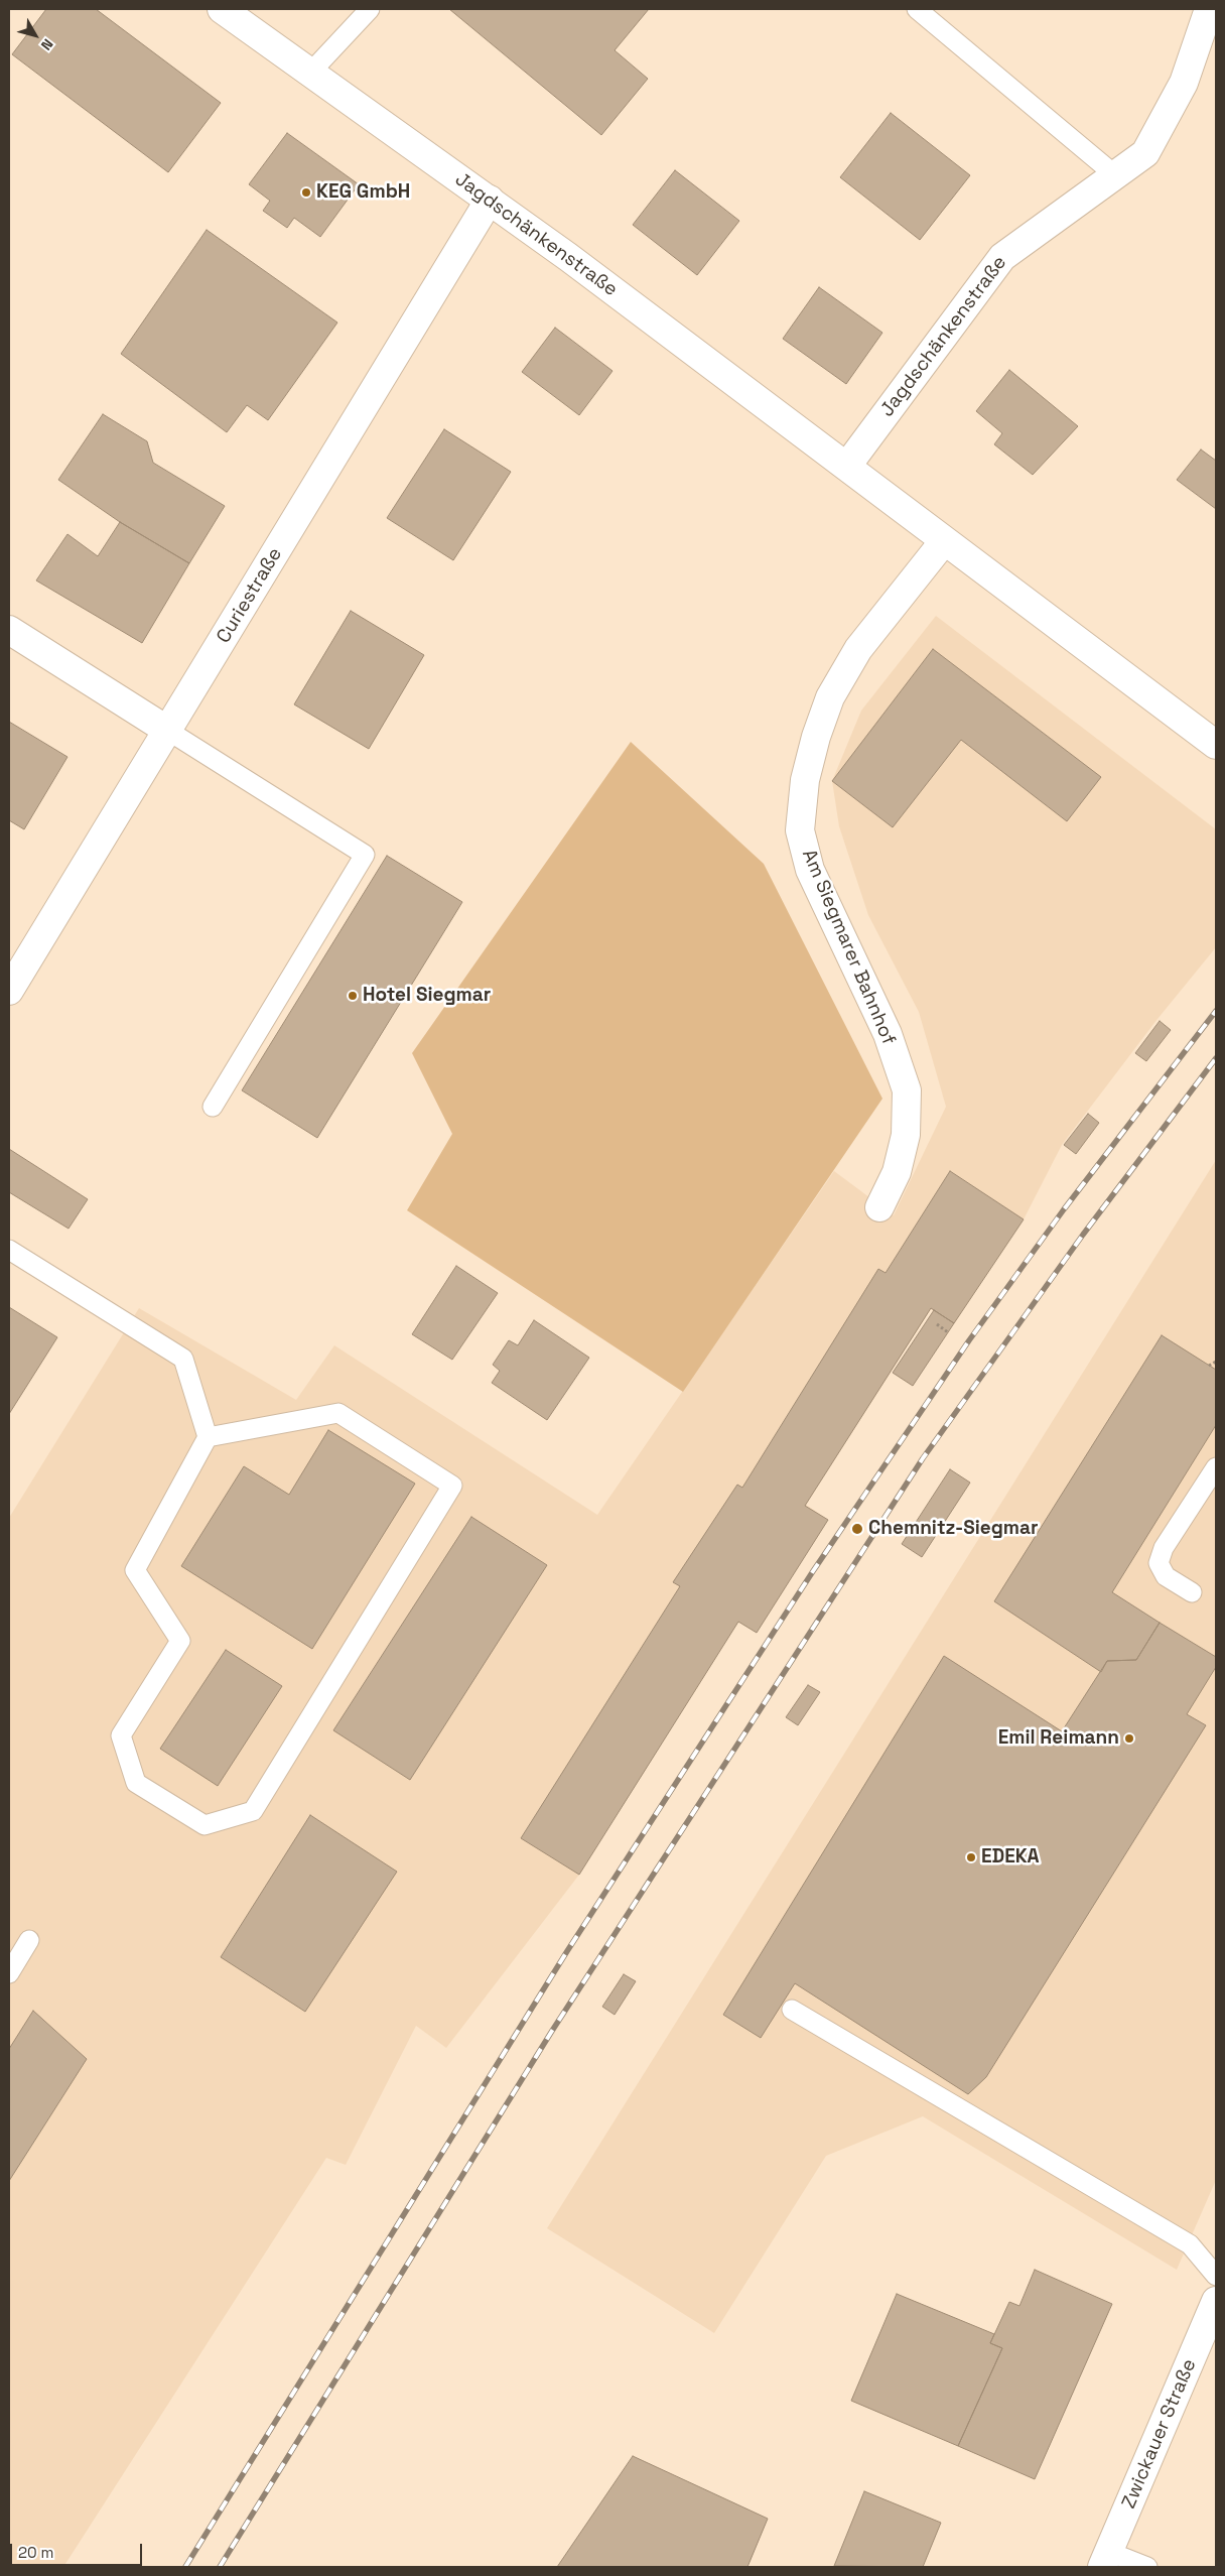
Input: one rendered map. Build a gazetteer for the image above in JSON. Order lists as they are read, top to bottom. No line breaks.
{"streets":{"street":["Jagdschänkenstraße","Curiestraße","Am Siegmarer Bahnhof","Zwickauer Straße"]},"crossings":[["Jagdschänkenstraße","Curiestraße"],["Jagdschänkenstraße","Am Siegmarer Bahnhof"]],"places":["KEG GmbH","Hotel Siegmar","Chemnitz-Siegmar","Emil Reimann","EDEKA"],"scale_bar":"20 m","north":"bottom right"}
